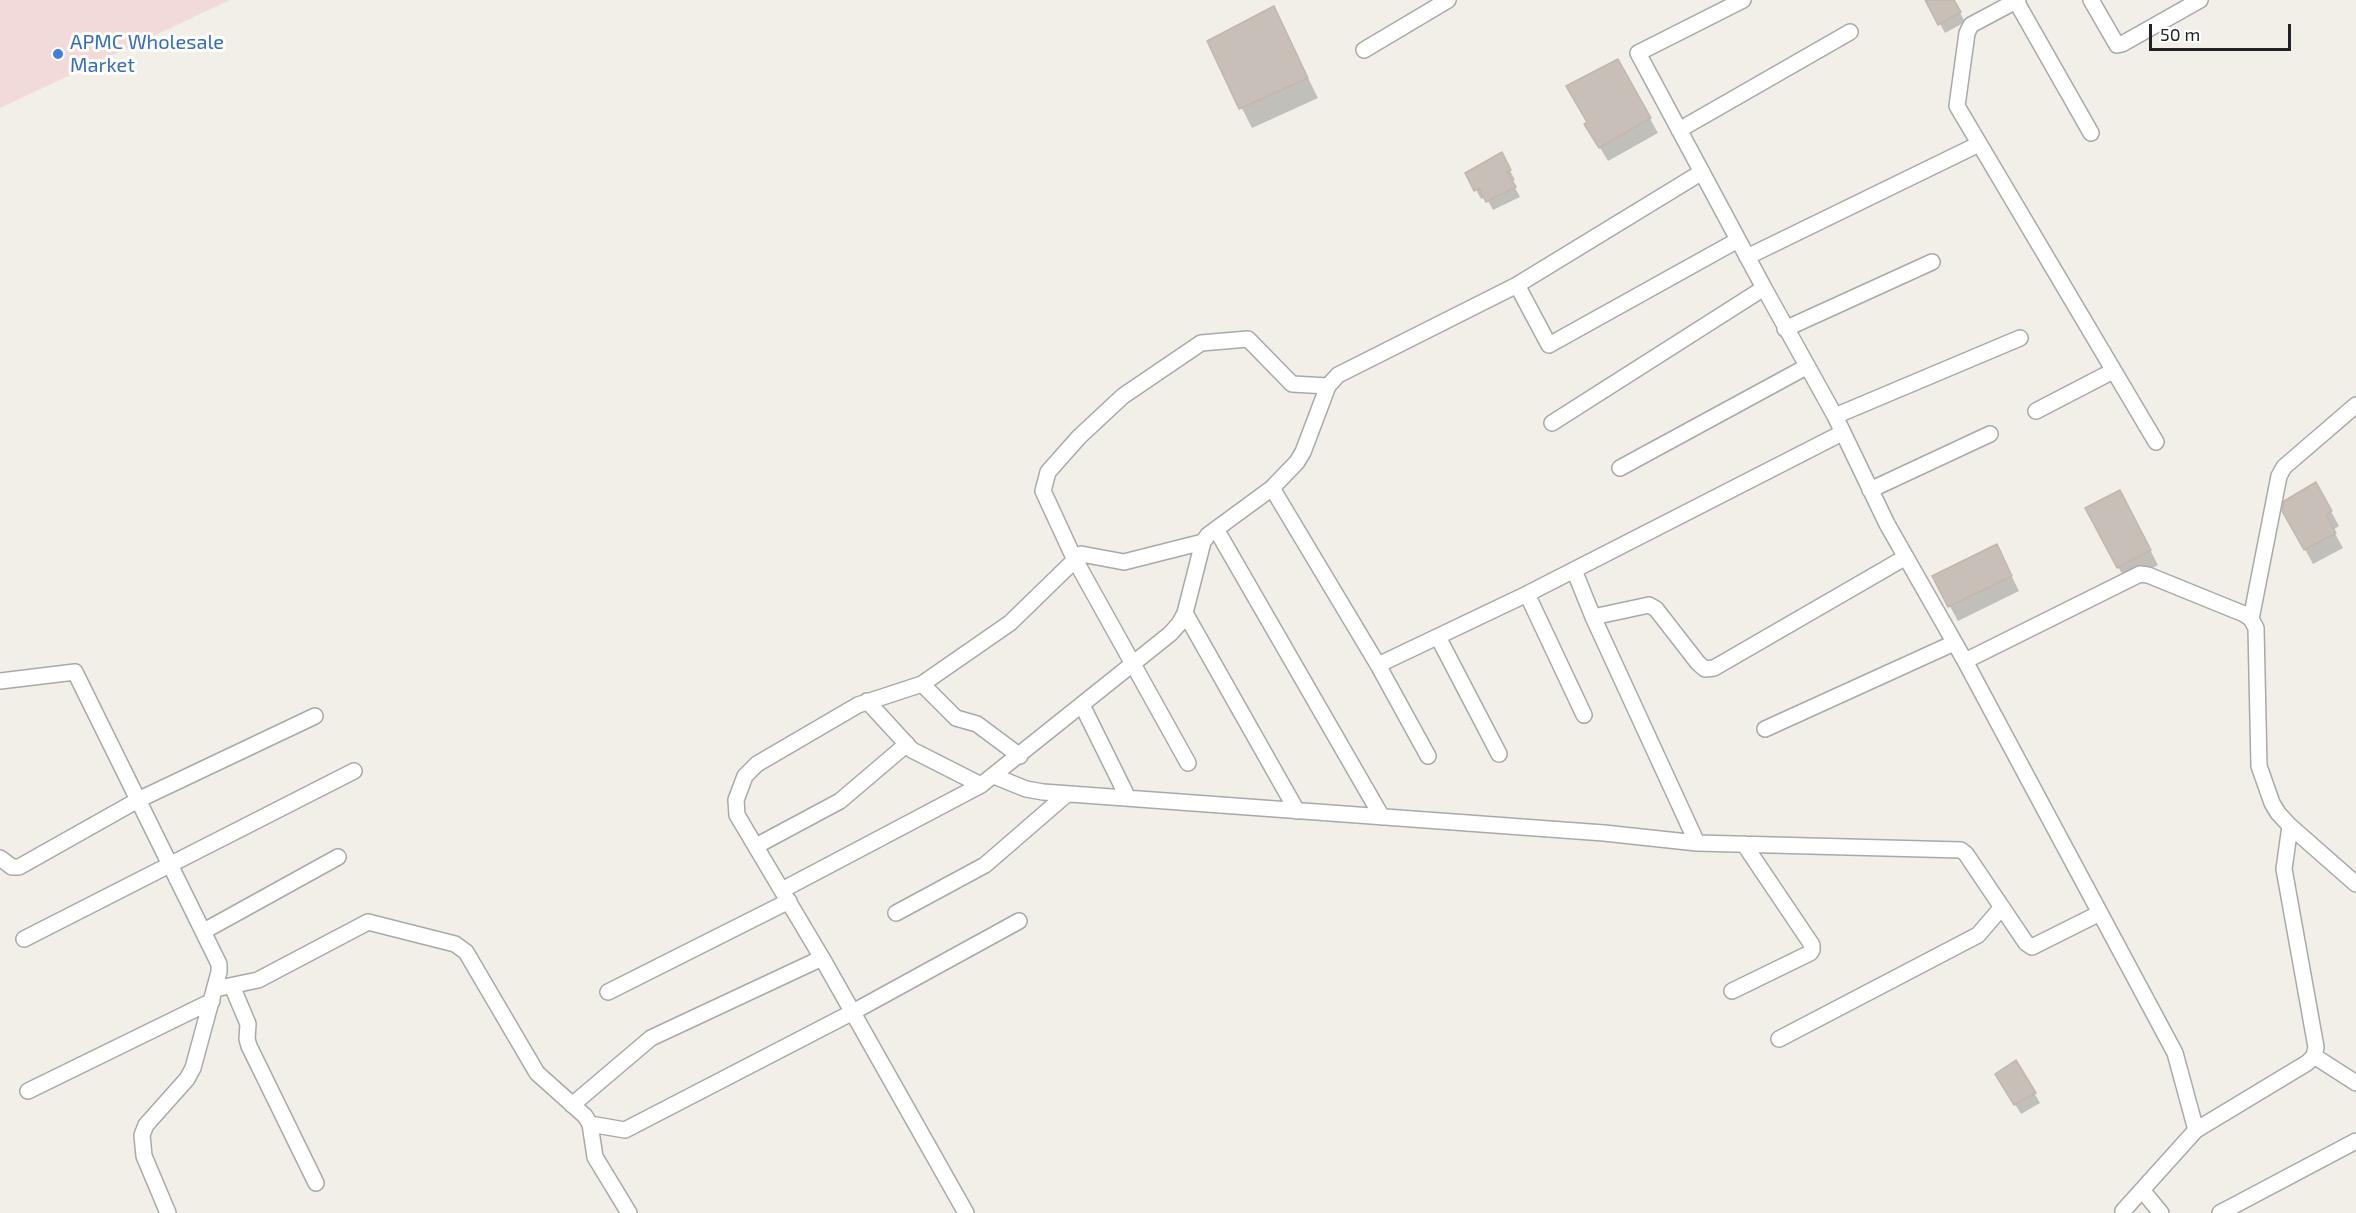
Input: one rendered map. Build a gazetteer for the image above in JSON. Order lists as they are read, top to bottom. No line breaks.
{"places":["APMC Wholesale Market"],"scale_bar":"50 m"}
